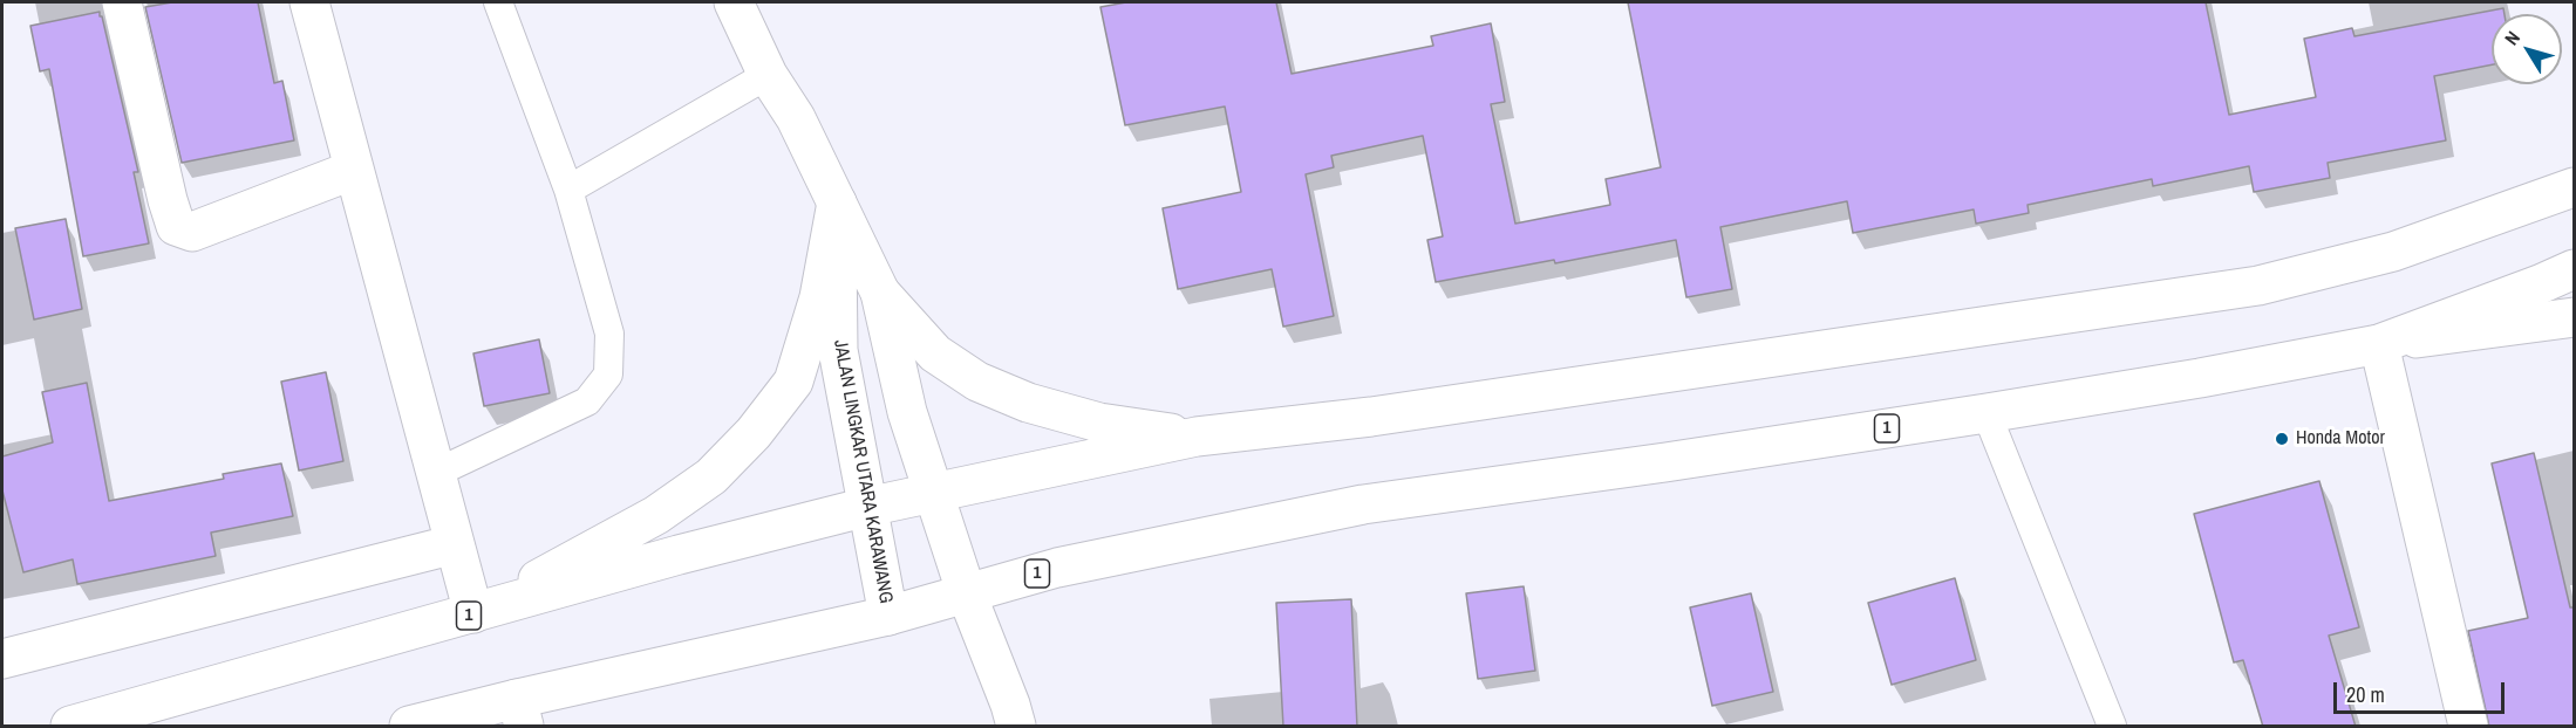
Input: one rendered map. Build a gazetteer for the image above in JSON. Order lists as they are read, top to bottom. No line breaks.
{"streets":{"main road":["1","JALAN LINGKAR UTARA KARAWANG"]},"crossings":[["1","JALAN LINGKAR UTARA KARAWANG"]],"places":["Honda Motor"],"scale_bar":"20 m","north":"top left"}
